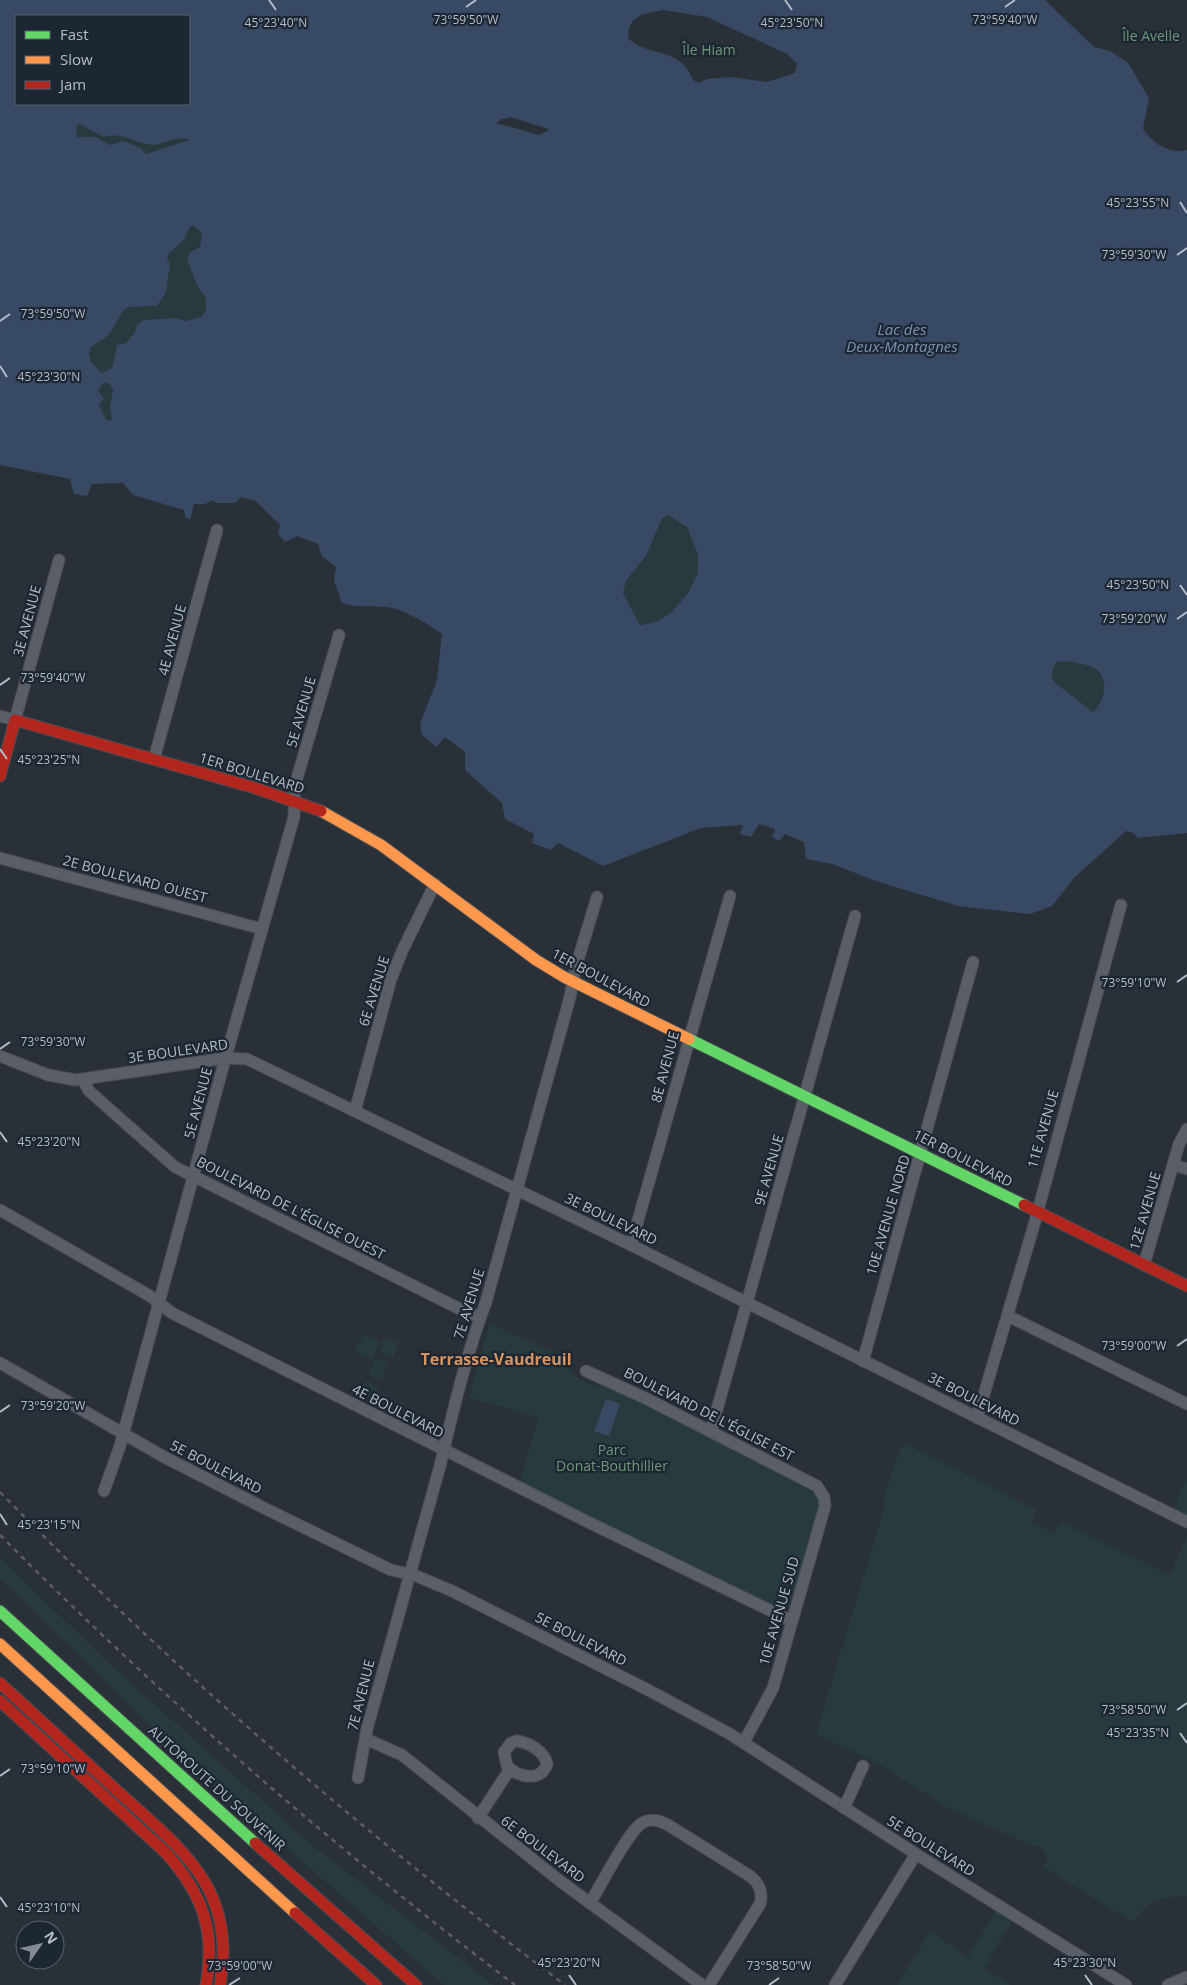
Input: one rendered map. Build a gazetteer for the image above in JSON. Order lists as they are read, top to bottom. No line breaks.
{"streets":{"main road":["3E AVENUE","1ER BOULEVARD","AUTOROUTE DU SOUVENIR"],"street":["4E AVENUE","5E AVENUE","2E BOULEVARD OUEST","6E AVENUE","3E BOULEVARD","8E AVENUE","11E AVENUE","9E AVENUE","BOULEVARD DE L'ÉGLISE OUEST","12E AVENUE","10E AVENUE NORD","7E AVENUE","4E BOULEVARD","BOULEVARD DE L'ÉGLISE EST","5E BOULEVARD","10E AVENUE SUD","6E BOULEVARD"]},"crossings":[["3E AVENUE","1ER BOULEVARD"],["4E AVENUE","1ER BOULEVARD"],["5E AVENUE","1ER BOULEVARD"],["5E AVENUE","2E BOULEVARD OUEST"],["5E AVENUE","3E BOULEVARD"],["5E AVENUE","BOULEVARD DE L'ÉGLISE OUEST"],["5E AVENUE","4E BOULEVARD"],["5E AVENUE","5E BOULEVARD"],["1ER BOULEVARD","6E AVENUE"],["1ER BOULEVARD","8E AVENUE"],["1ER BOULEVARD","11E AVENUE"],["1ER BOULEVARD","9E AVENUE"],["1ER BOULEVARD","12E AVENUE"],["1ER BOULEVARD","10E AVENUE NORD"],["1ER BOULEVARD","7E AVENUE"],["6E AVENUE","3E BOULEVARD"],["3E BOULEVARD","8E AVENUE"],["3E BOULEVARD","11E AVENUE"],["3E BOULEVARD","9E AVENUE"],["3E BOULEVARD","BOULEVARD DE L'ÉGLISE OUEST"],["3E BOULEVARD","10E AVENUE NORD"],["3E BOULEVARD","7E AVENUE"],["9E AVENUE","BOULEVARD DE L'ÉGLISE EST"],["BOULEVARD DE L'ÉGLISE OUEST","7E AVENUE"],["7E AVENUE","4E BOULEVARD"],["7E AVENUE","5E BOULEVARD"],["7E AVENUE","6E BOULEVARD"],["4E BOULEVARD","10E AVENUE SUD"],["BOULEVARD DE L'ÉGLISE EST","10E AVENUE SUD"],["5E BOULEVARD","10E AVENUE SUD"]],"districts":["Terrasse-Vaudreuil"],"water":["Lac des Deux-Montagnes"],"parks":["Île Avelle","Île Hiam","Parc Donat-Bouthillier"],"legend":["Fast","Slow","Jam"],"north":"top right","coordinates":["73°59'50\"W","73°59'40\"W","45°23'40\"N","45°23'50\"N","45°23'55\"N","73°59'30\"W","45°23'30\"N","73°59'20\"W","45°23'25\"N","73°59'10\"W","45°23'20\"N","73°59'00\"W","45°23'15\"N","73°58'50\"W","45°23'35\"N","45°23'10\"N"]}
